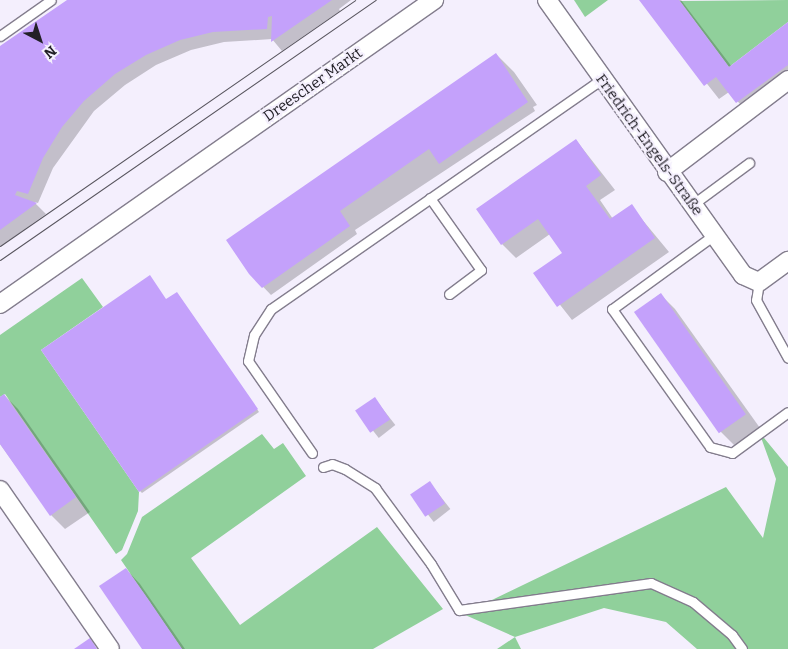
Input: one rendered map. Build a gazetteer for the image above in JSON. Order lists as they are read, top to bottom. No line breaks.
{"streets":{"street":["Dreescher Markt","Friedrich-Engels-Straße"]},"north":"bottom right"}
